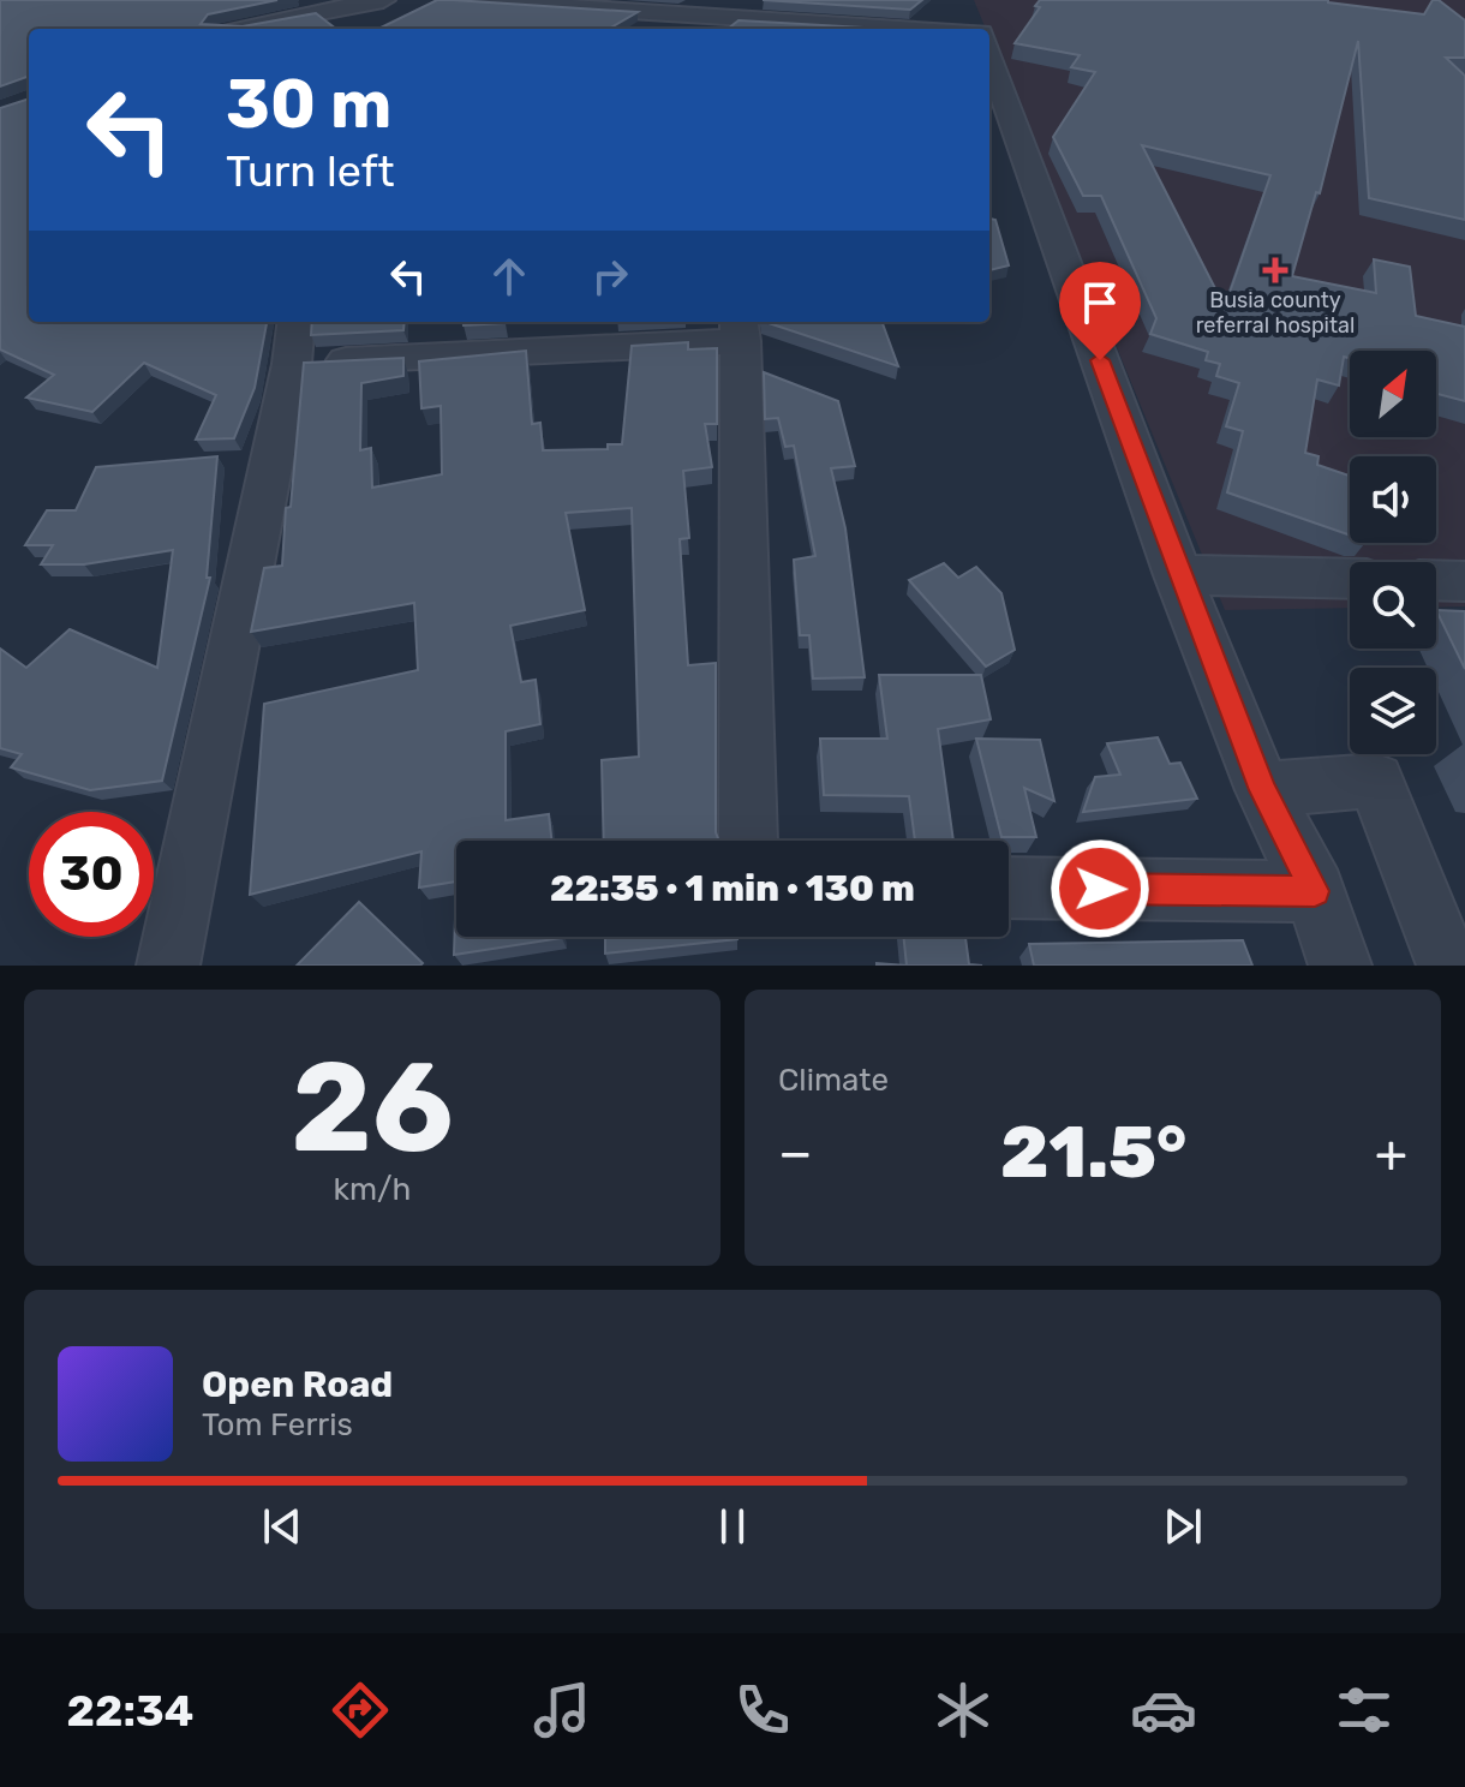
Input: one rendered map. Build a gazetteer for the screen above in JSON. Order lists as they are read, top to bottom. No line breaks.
{"places":{"health":["Busia county referral hospital"]},"north":"top right","page":{"turn":["30 m","Turn left"],"limit":"30","trip":"22:35 · 1 min · 130 m","tile":[["26","km/h"],"Climate"],"heat":["−","21.5°","+"],"song":["Open Road","Tom Ferris"],"tabs":"22:34"}}
